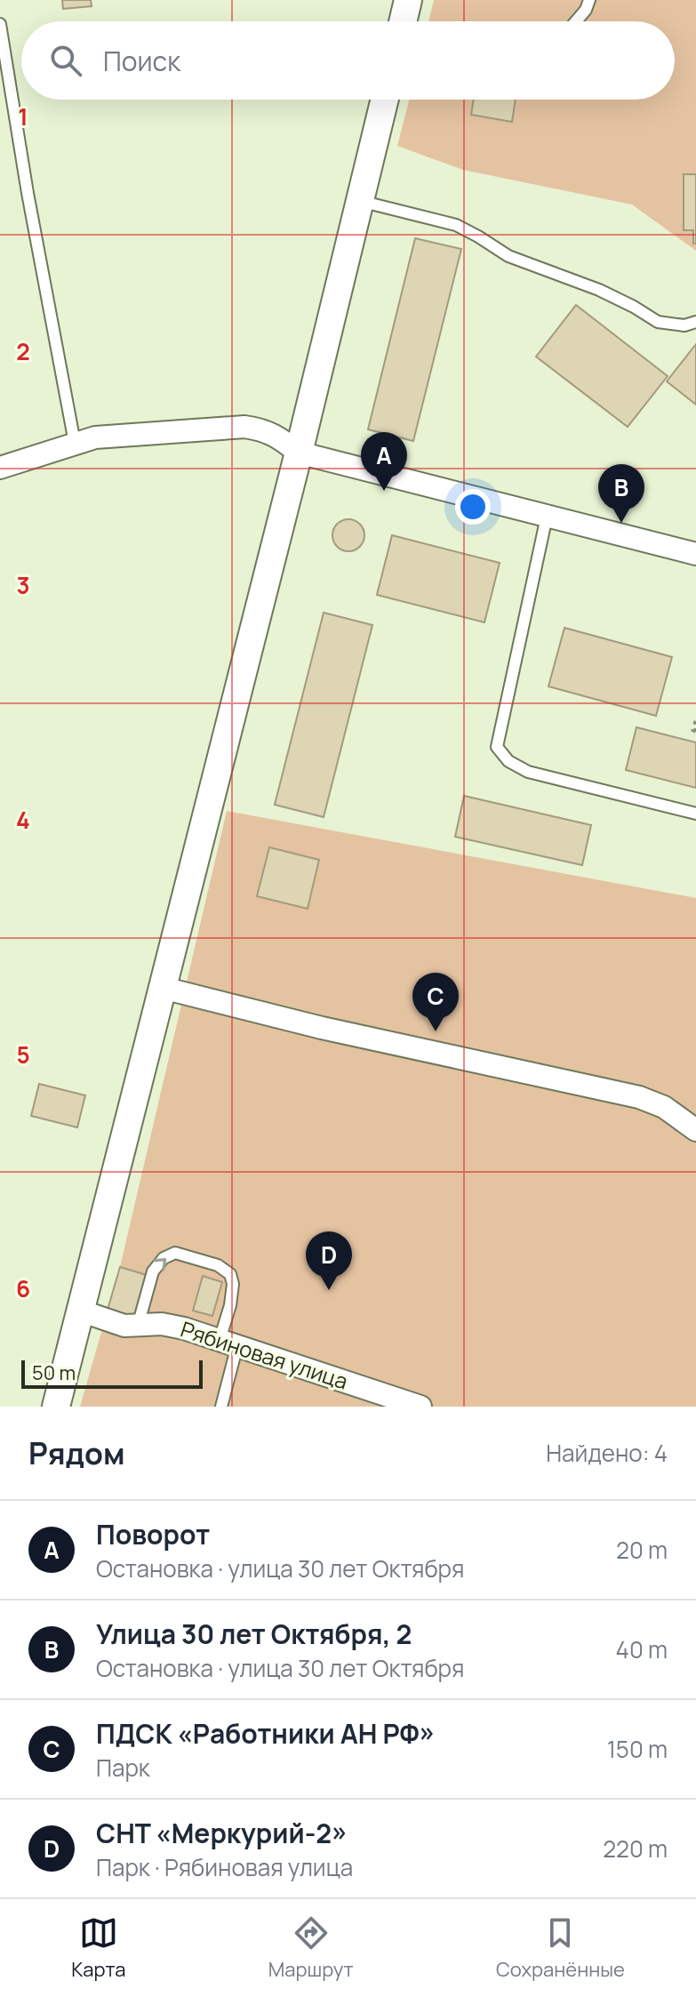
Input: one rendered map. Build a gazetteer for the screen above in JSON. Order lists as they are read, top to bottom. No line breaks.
{"streets":{"street":["Рябиновая улица"]},"scale_bar":"50 m","page":{"search":"Поиск","pins":["A","B","C","D"],"scale":"50 m","heading":["Рядом","Найдено: 4"],"list":[{"mark":"A","name":"Поворот","note":"Остановка · улица 30 лет Октября","value":"20 m"},{"mark":"B","name":"Улица 30 лет Октября, 2","note":"Остановка · улица 30 лет Октября","value":"40 m"},{"mark":"C","name":"ПДСК «Работники АН РФ»","note":"Парк","value":"150 m"},{"mark":"D","name":"СНТ «Меркурий-2»","note":"Парк · Рябиновая улица","value":"220 m"}],"nav":["Карта","Маршрут","Сохранённые"]},"grid":{"rows":["1","2","3","4","5","6"]}}
